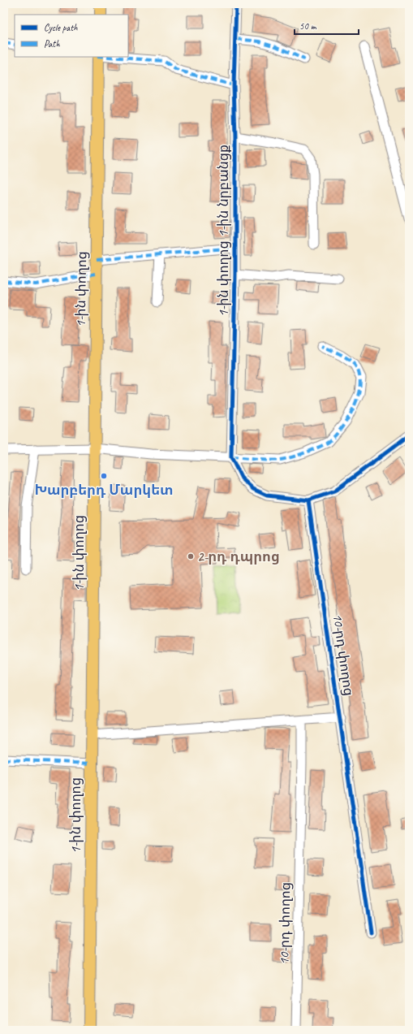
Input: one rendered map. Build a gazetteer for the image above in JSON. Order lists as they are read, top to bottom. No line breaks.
{"streets":{"main road":["1-ին փողոց"],"street":["1-ին փողոց 1-ին նրբանցք","10-րդ փողոց"]},"places":["Խարբերդ Մարկետ","2-րդ դպրոց"],"legend":["Cycle path","Path"],"scale_bar":"50 m"}
